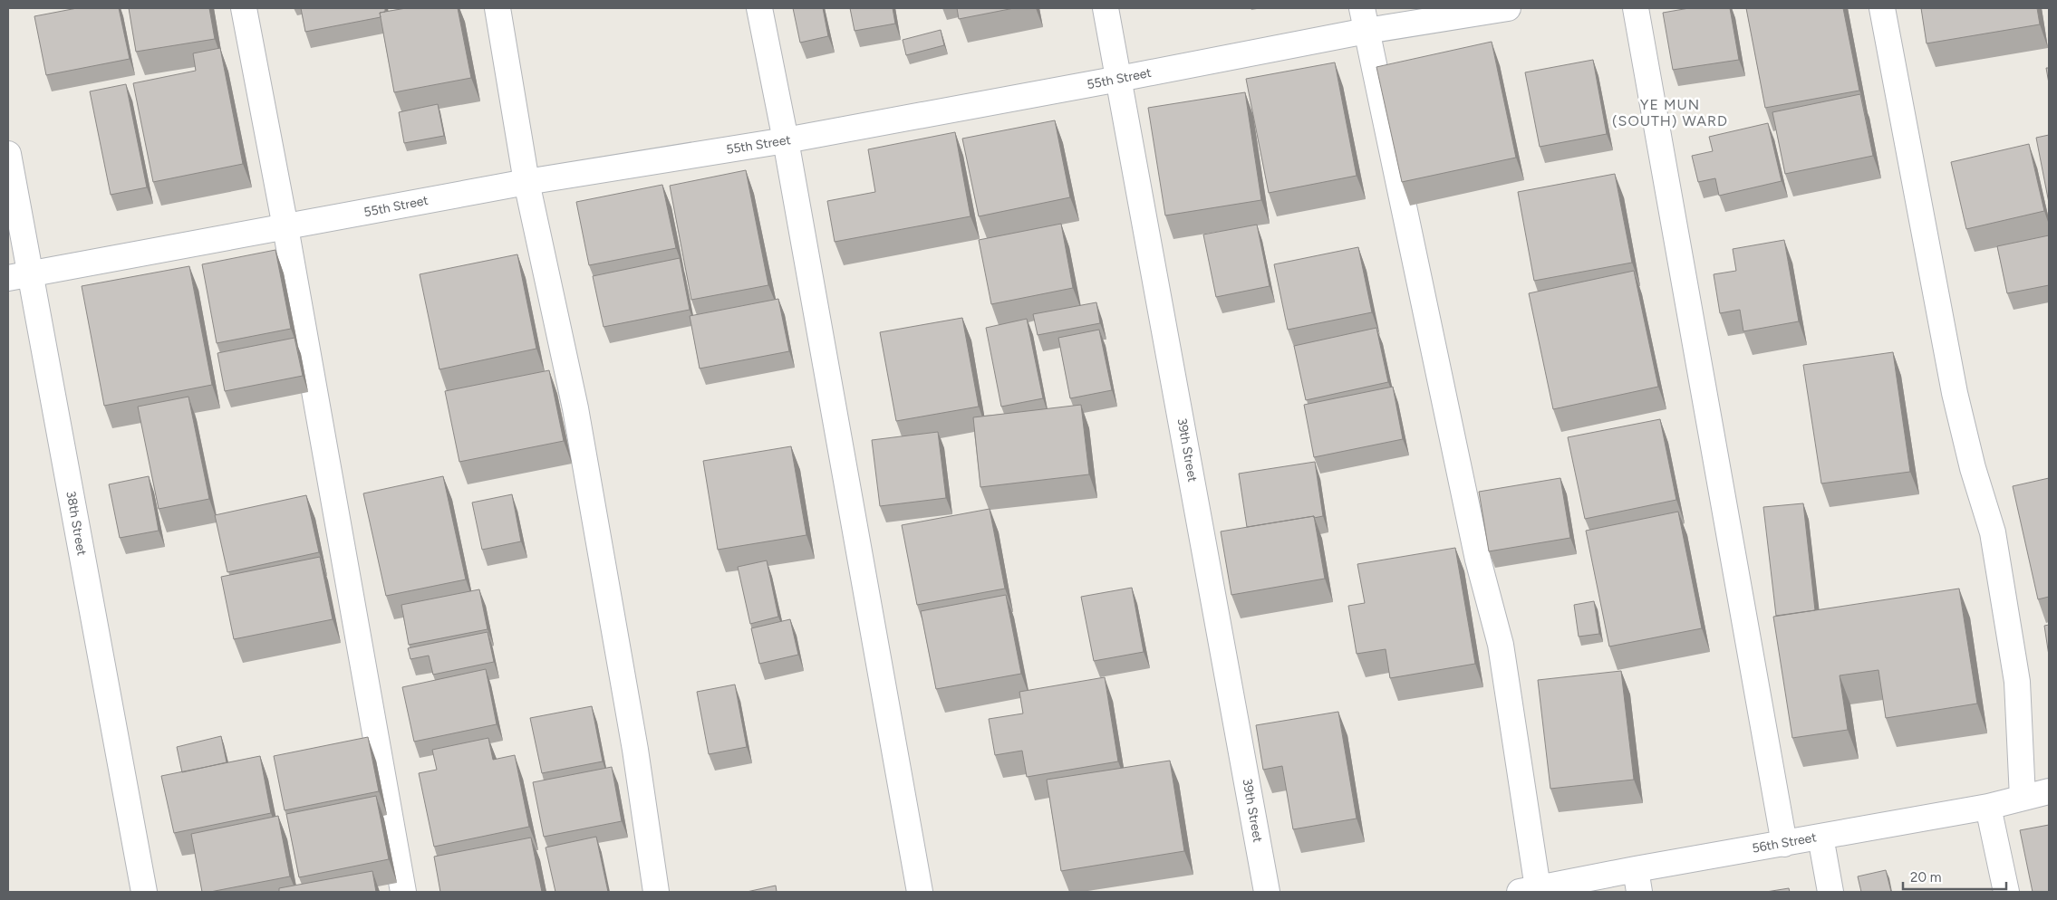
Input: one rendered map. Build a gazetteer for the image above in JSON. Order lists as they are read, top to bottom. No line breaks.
{"streets":{"street":["55th Street","39th Street","38th Street","56th Street"]},"crossings":[["55th Street","39th Street"],["55th Street","38th Street"]],"districts":["YE MUN (SOUTH) WARD"],"scale_bar":"20 m"}
